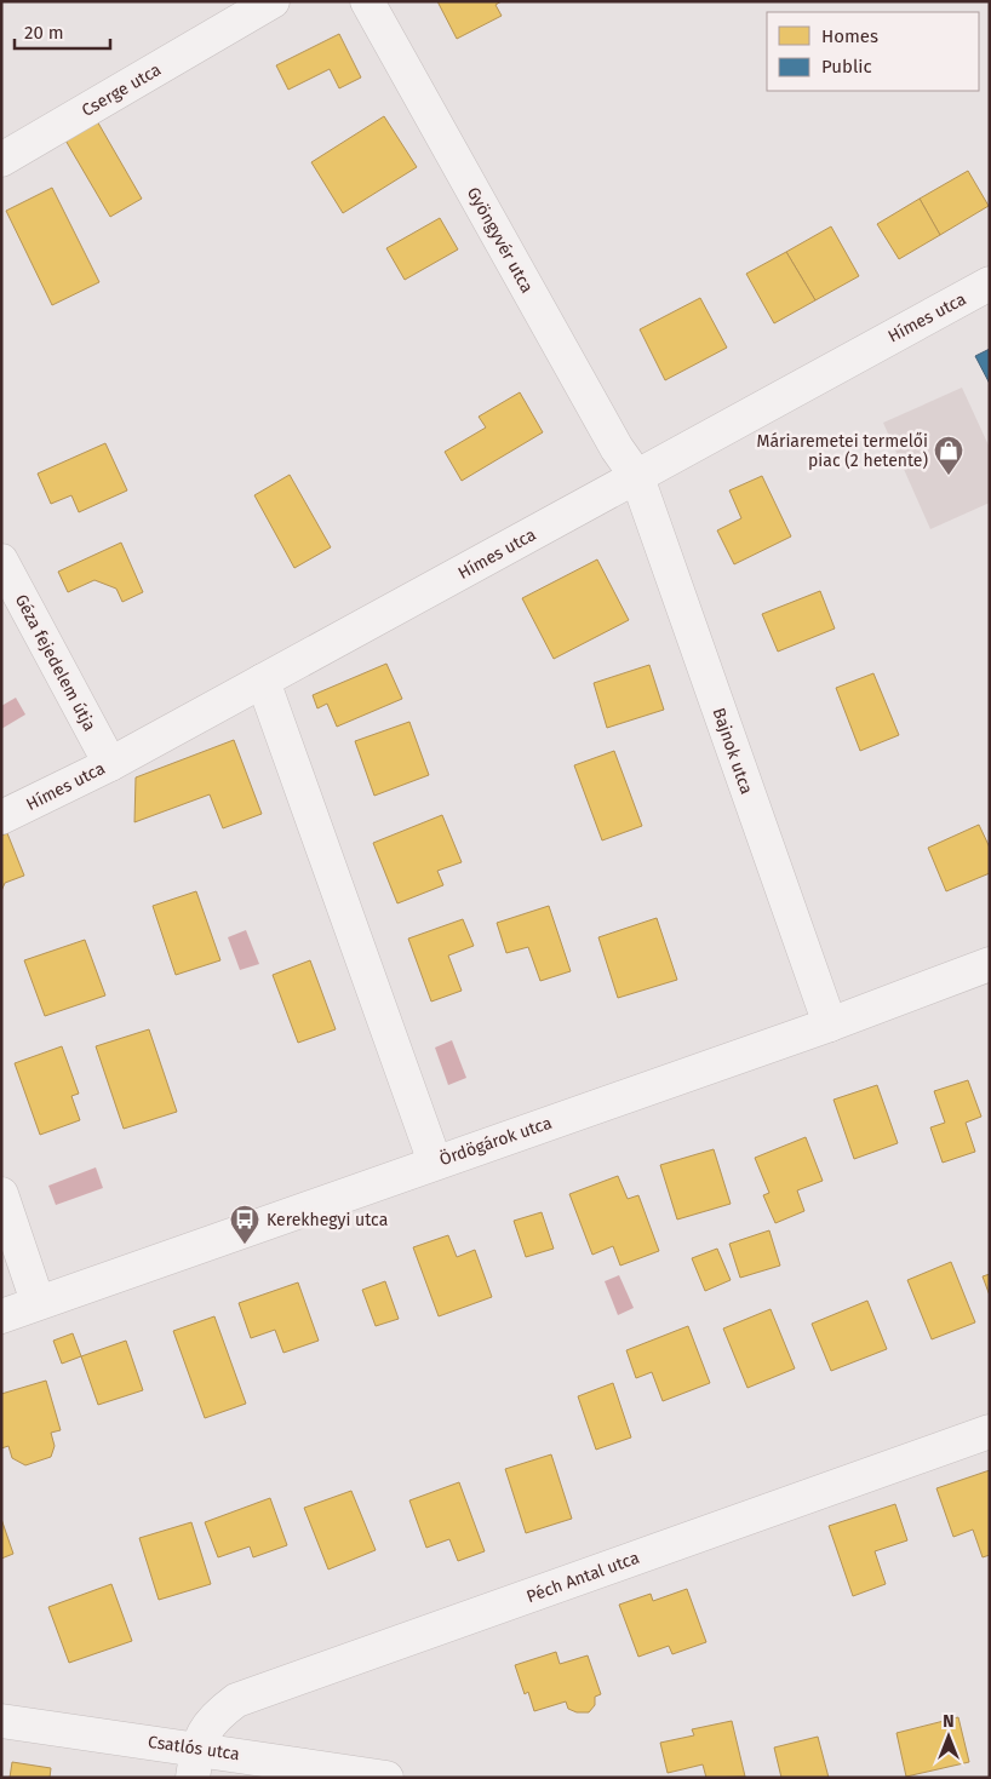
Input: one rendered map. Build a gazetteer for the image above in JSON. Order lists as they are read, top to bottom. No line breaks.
{"streets":{"street":["Cserge utca","Gyöngyvér utca","Hímes utca","Géza fejedelem útja","Bajnok utca","Ördögárok utca","Péch Antal utca","Csatlós utca"]},"crossings":[["Gyöngyvér utca","Hímes utca"],["Gyöngyvér utca","Bajnok utca"],["Hímes utca","Géza fejedelem útja"],["Hímes utca","Bajnok utca"],["Bajnok utca","Ördögárok utca"],["Péch Antal utca","Csatlós utca"]],"places":{"shop":["Máriaremetei termelői piac (2 hetente)"],"bus stop":["Kerekhegyi utca"]},"legend":["Homes","Public"],"scale_bar":"20 m","north":"top"}
